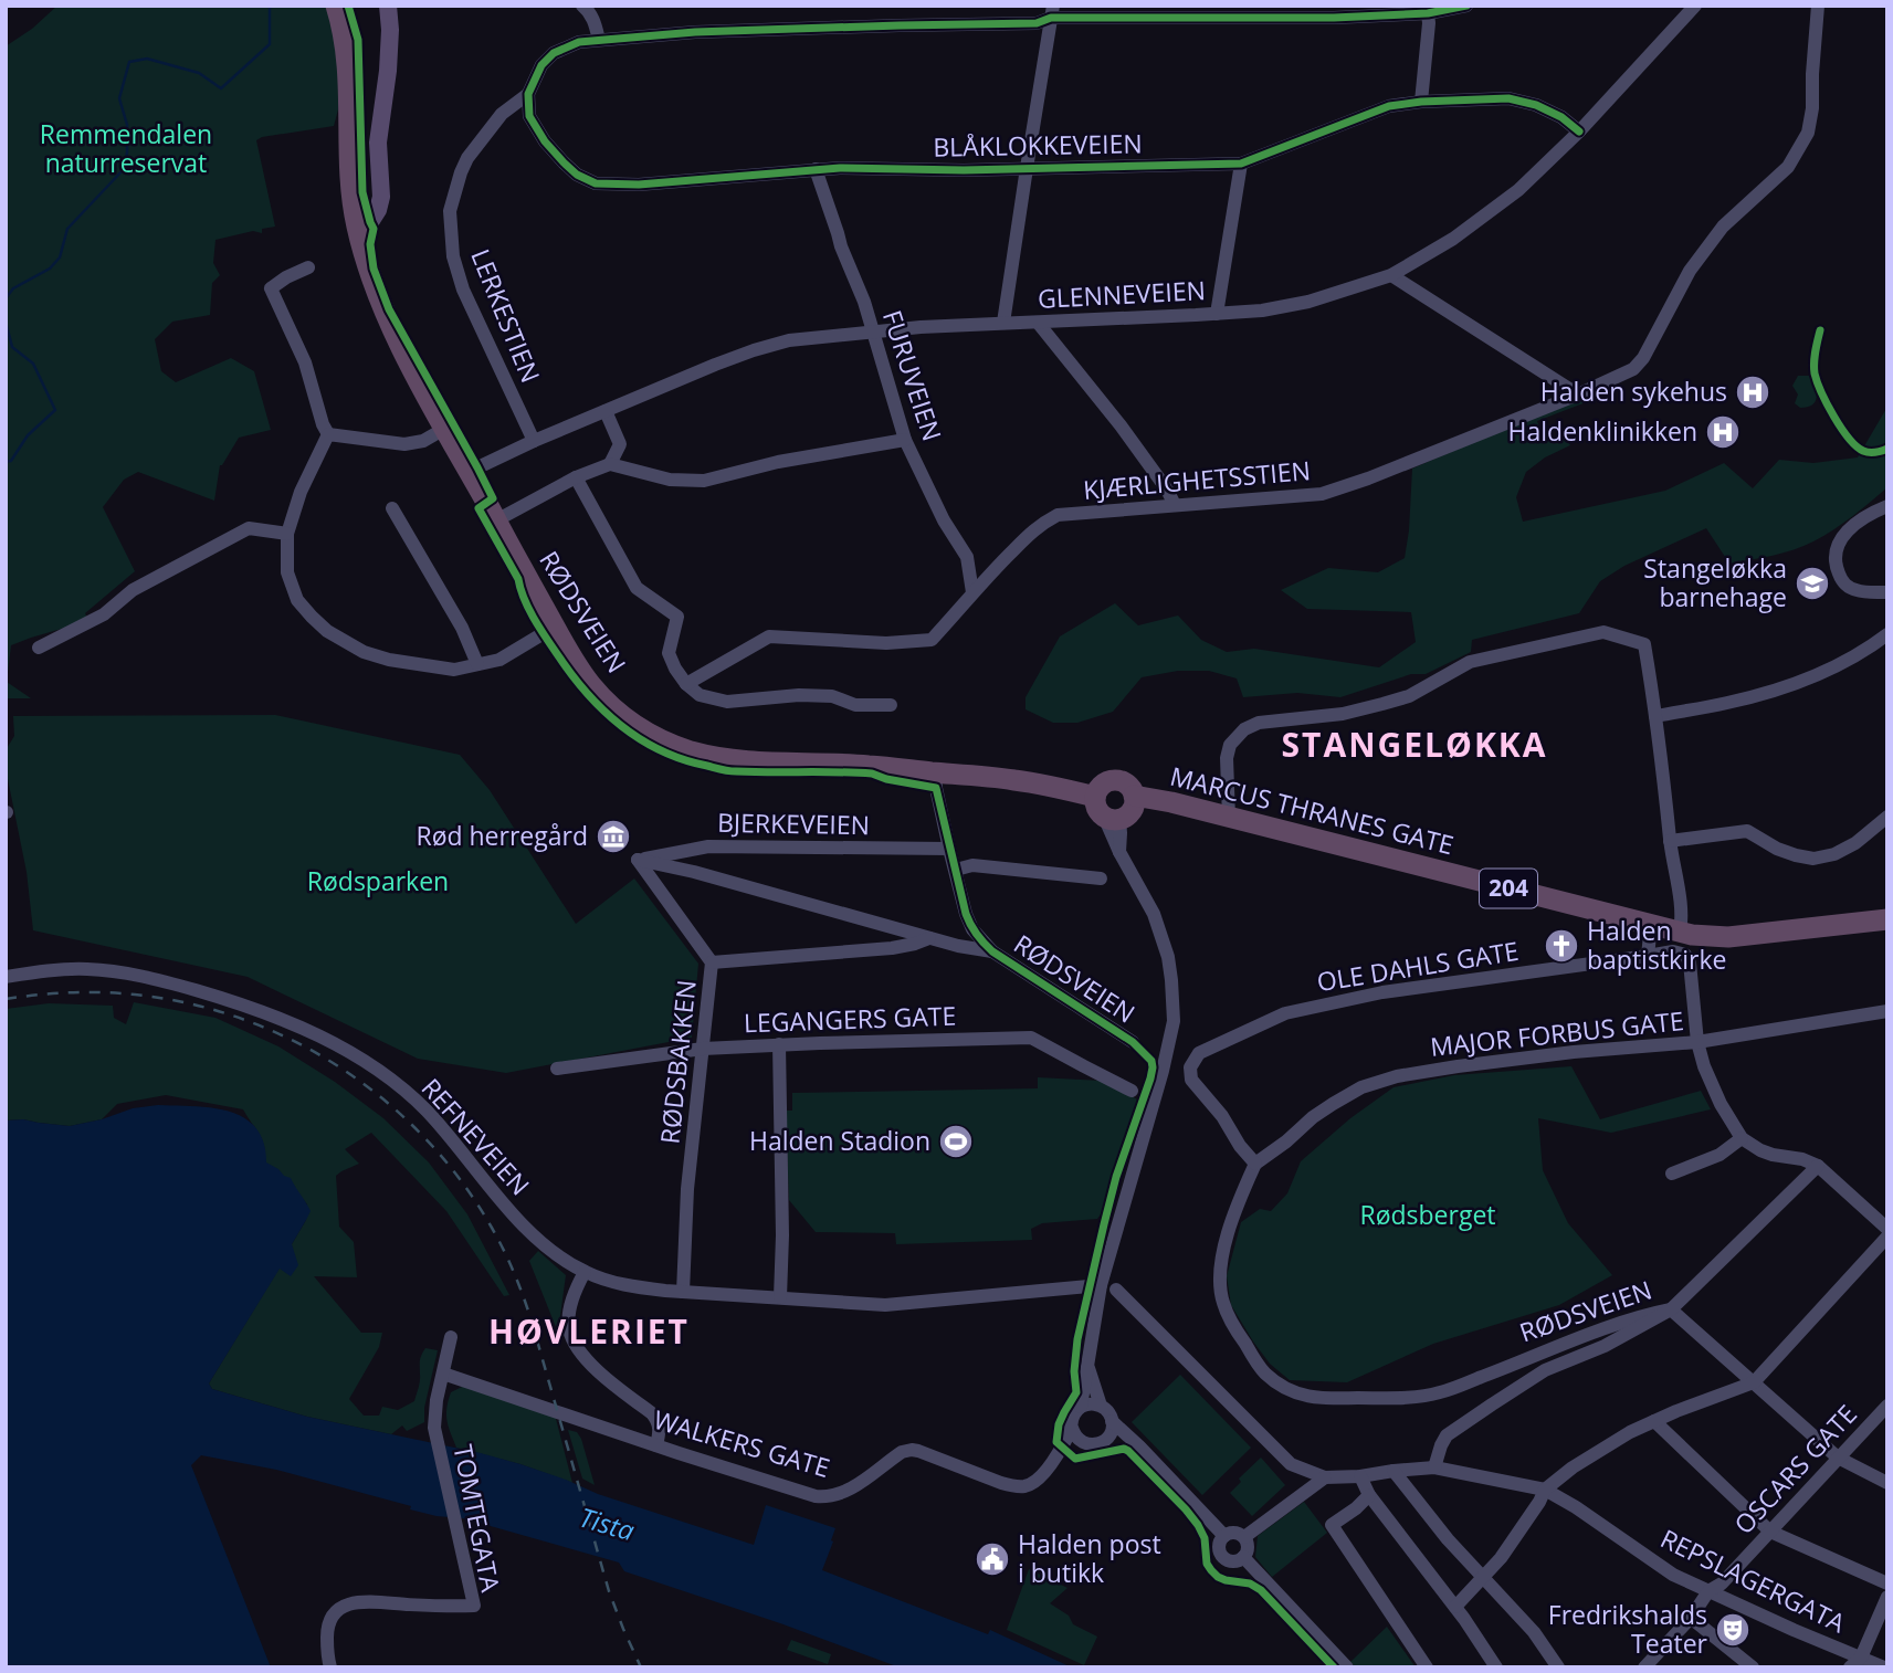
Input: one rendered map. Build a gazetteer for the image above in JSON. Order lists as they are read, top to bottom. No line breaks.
{"streets":{"highway":["RØDSVEIEN","MARCUS THRANES GATE","204"],"street":["BLÅKLOKKEVEIEN","GLENNEVEIEN","LERKESTIEN","FURUVEIEN","KJÆRLIGHETSSTIEN","BJERKEVEIEN","OLE DAHLS GATE","LEGANGERS GATE","MAJOR FORBUS GATE","RØDSBAKKEN","REFNEVEIEN","WALKERS GATE","OSCARS GATE","TOMTEGATA","REPSLAGERGATA"]},"crossings":[["BLÅKLOKKEVEIEN","GLENNEVEIEN"],["BLÅKLOKKEVEIEN","LERKESTIEN"],["BLÅKLOKKEVEIEN","FURUVEIEN"],["GLENNEVEIEN","LERKESTIEN"],["GLENNEVEIEN","FURUVEIEN"],["GLENNEVEIEN","RØDSVEIEN"],["FURUVEIEN","KJÆRLIGHETSSTIEN"],["RØDSVEIEN","BJERKEVEIEN"],["RØDSVEIEN","OLE DAHLS GATE"],["RØDSVEIEN","MAJOR FORBUS GATE"],["RØDSVEIEN","RØDSBAKKEN"],["MARCUS THRANES GATE","204"],["BJERKEVEIEN","RØDSBAKKEN"],["OLE DAHLS GATE","MAJOR FORBUS GATE"],["LEGANGERS GATE","RØDSBAKKEN"],["RØDSBAKKEN","REFNEVEIEN"],["WALKERS GATE","TOMTEGATA"],["OSCARS GATE","REPSLAGERGATA"]],"districts":["STANGELØKKA","HØVLERIET"],"water":["Tista"],"parks":["Remmendalen naturreservat","Rødsparken","Rødsberget"],"places":{"hospital":["Halden sykehus","Haldenklinikken"],"school or university":["Stangeløkka barnehage"],"museum":["Rød herregård"],"church":["Halden baptistkirke"],"sports":["Halden Stadion"],"public building":["Halden post i butikk"],"theatre":["Fredrikshalds Teater"]}}
